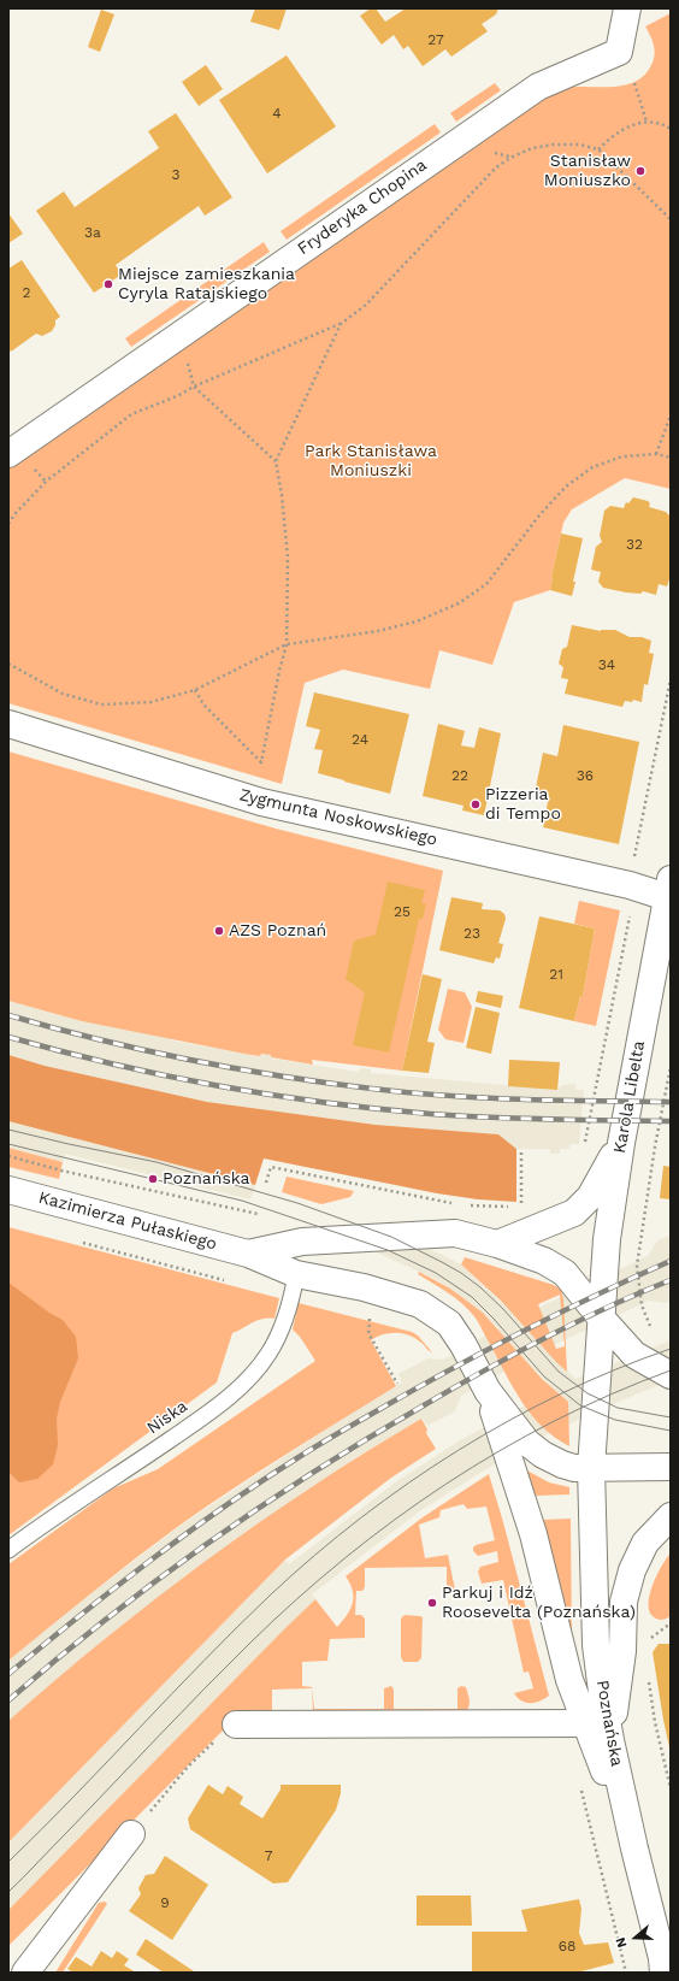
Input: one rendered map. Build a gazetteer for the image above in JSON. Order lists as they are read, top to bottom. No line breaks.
{"streets":{"street":["Fryderyka Chopina","Zygmunta Noskowskiego","Karola Libelta","Kazimierza Pułaskiego","Poznańska"],"lane":["Niska"]},"crossings":[["Zygmunta Noskowskiego","Karola Libelta"],["Karola Libelta","Kazimierza Pułaskiego"],["Karola Libelta","Poznańska"],["Kazimierza Pułaskiego","Niska"],["Kazimierza Pułaskiego","Poznańska"]],"parks":["Park Stanisława Moniuszki"],"places":["Stanisław Moniuszko","Miejsce zamieszkania Cyryla Ratajskiego","Pizzeria di Tempo","AZS Poznań","Poznańska","Parkuj i Idź Roosevelta (Poznańska)"],"house_numbers":["27","4","3","3a","2","32","34","24","22","36","25","23","21","7","9","68"],"north":"left"}
